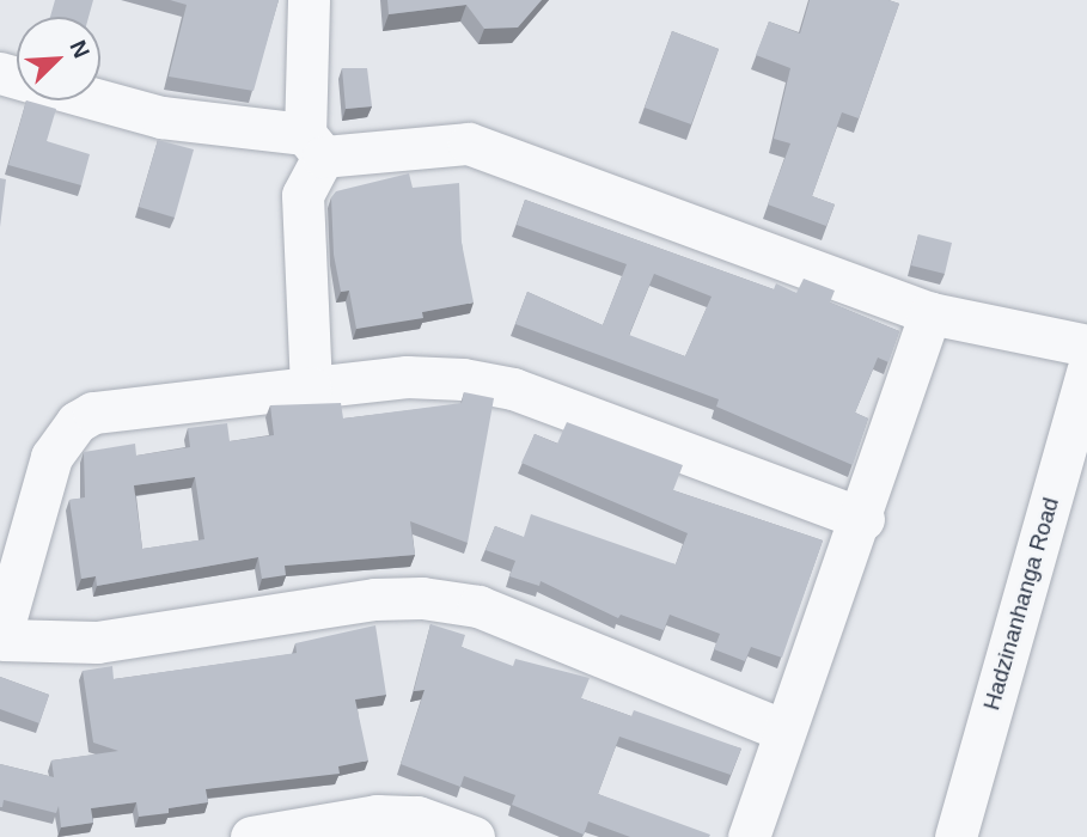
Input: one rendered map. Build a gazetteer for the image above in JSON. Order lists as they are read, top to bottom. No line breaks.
{"streets":{"street":["Hadzinanhanga Road"]},"north":"top right"}
